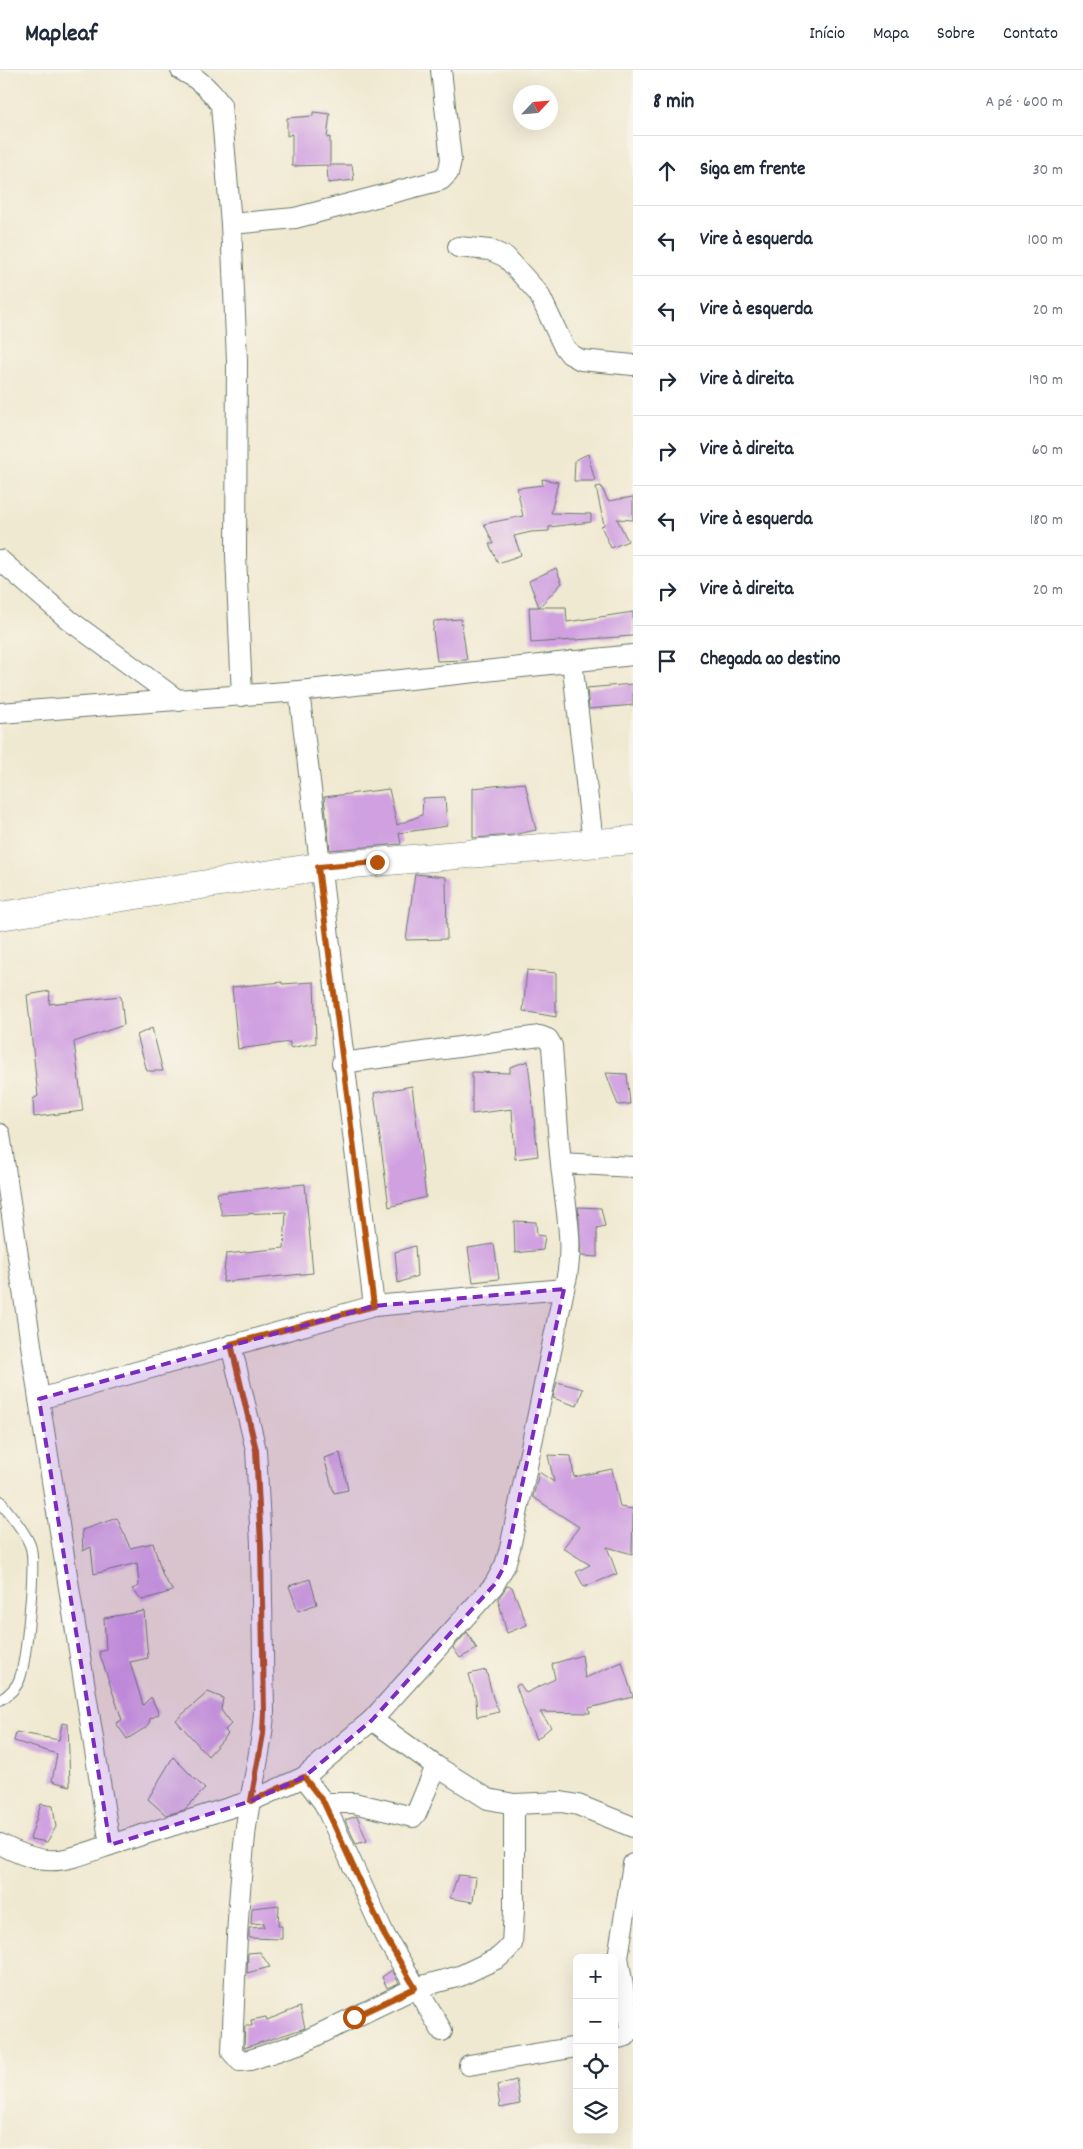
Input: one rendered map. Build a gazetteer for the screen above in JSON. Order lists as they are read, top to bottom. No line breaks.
{"north":"top right","page":{"header":"Mapleaf","nav":["Início","Mapa","Sobre","Contato"],"heading":["8 min","A pé · 600 m"],"list":[["Siga em frente","30 m"],["Vire à esquerda","100 m"],["Vire à esquerda","20 m"],["Vire à direita","190 m"],["Vire à direita","60 m"],["Vire à esquerda","180 m"],["Vire à direita","20 m"],"Chegada ao destino"],"map_buttons":["+","−"]}}
